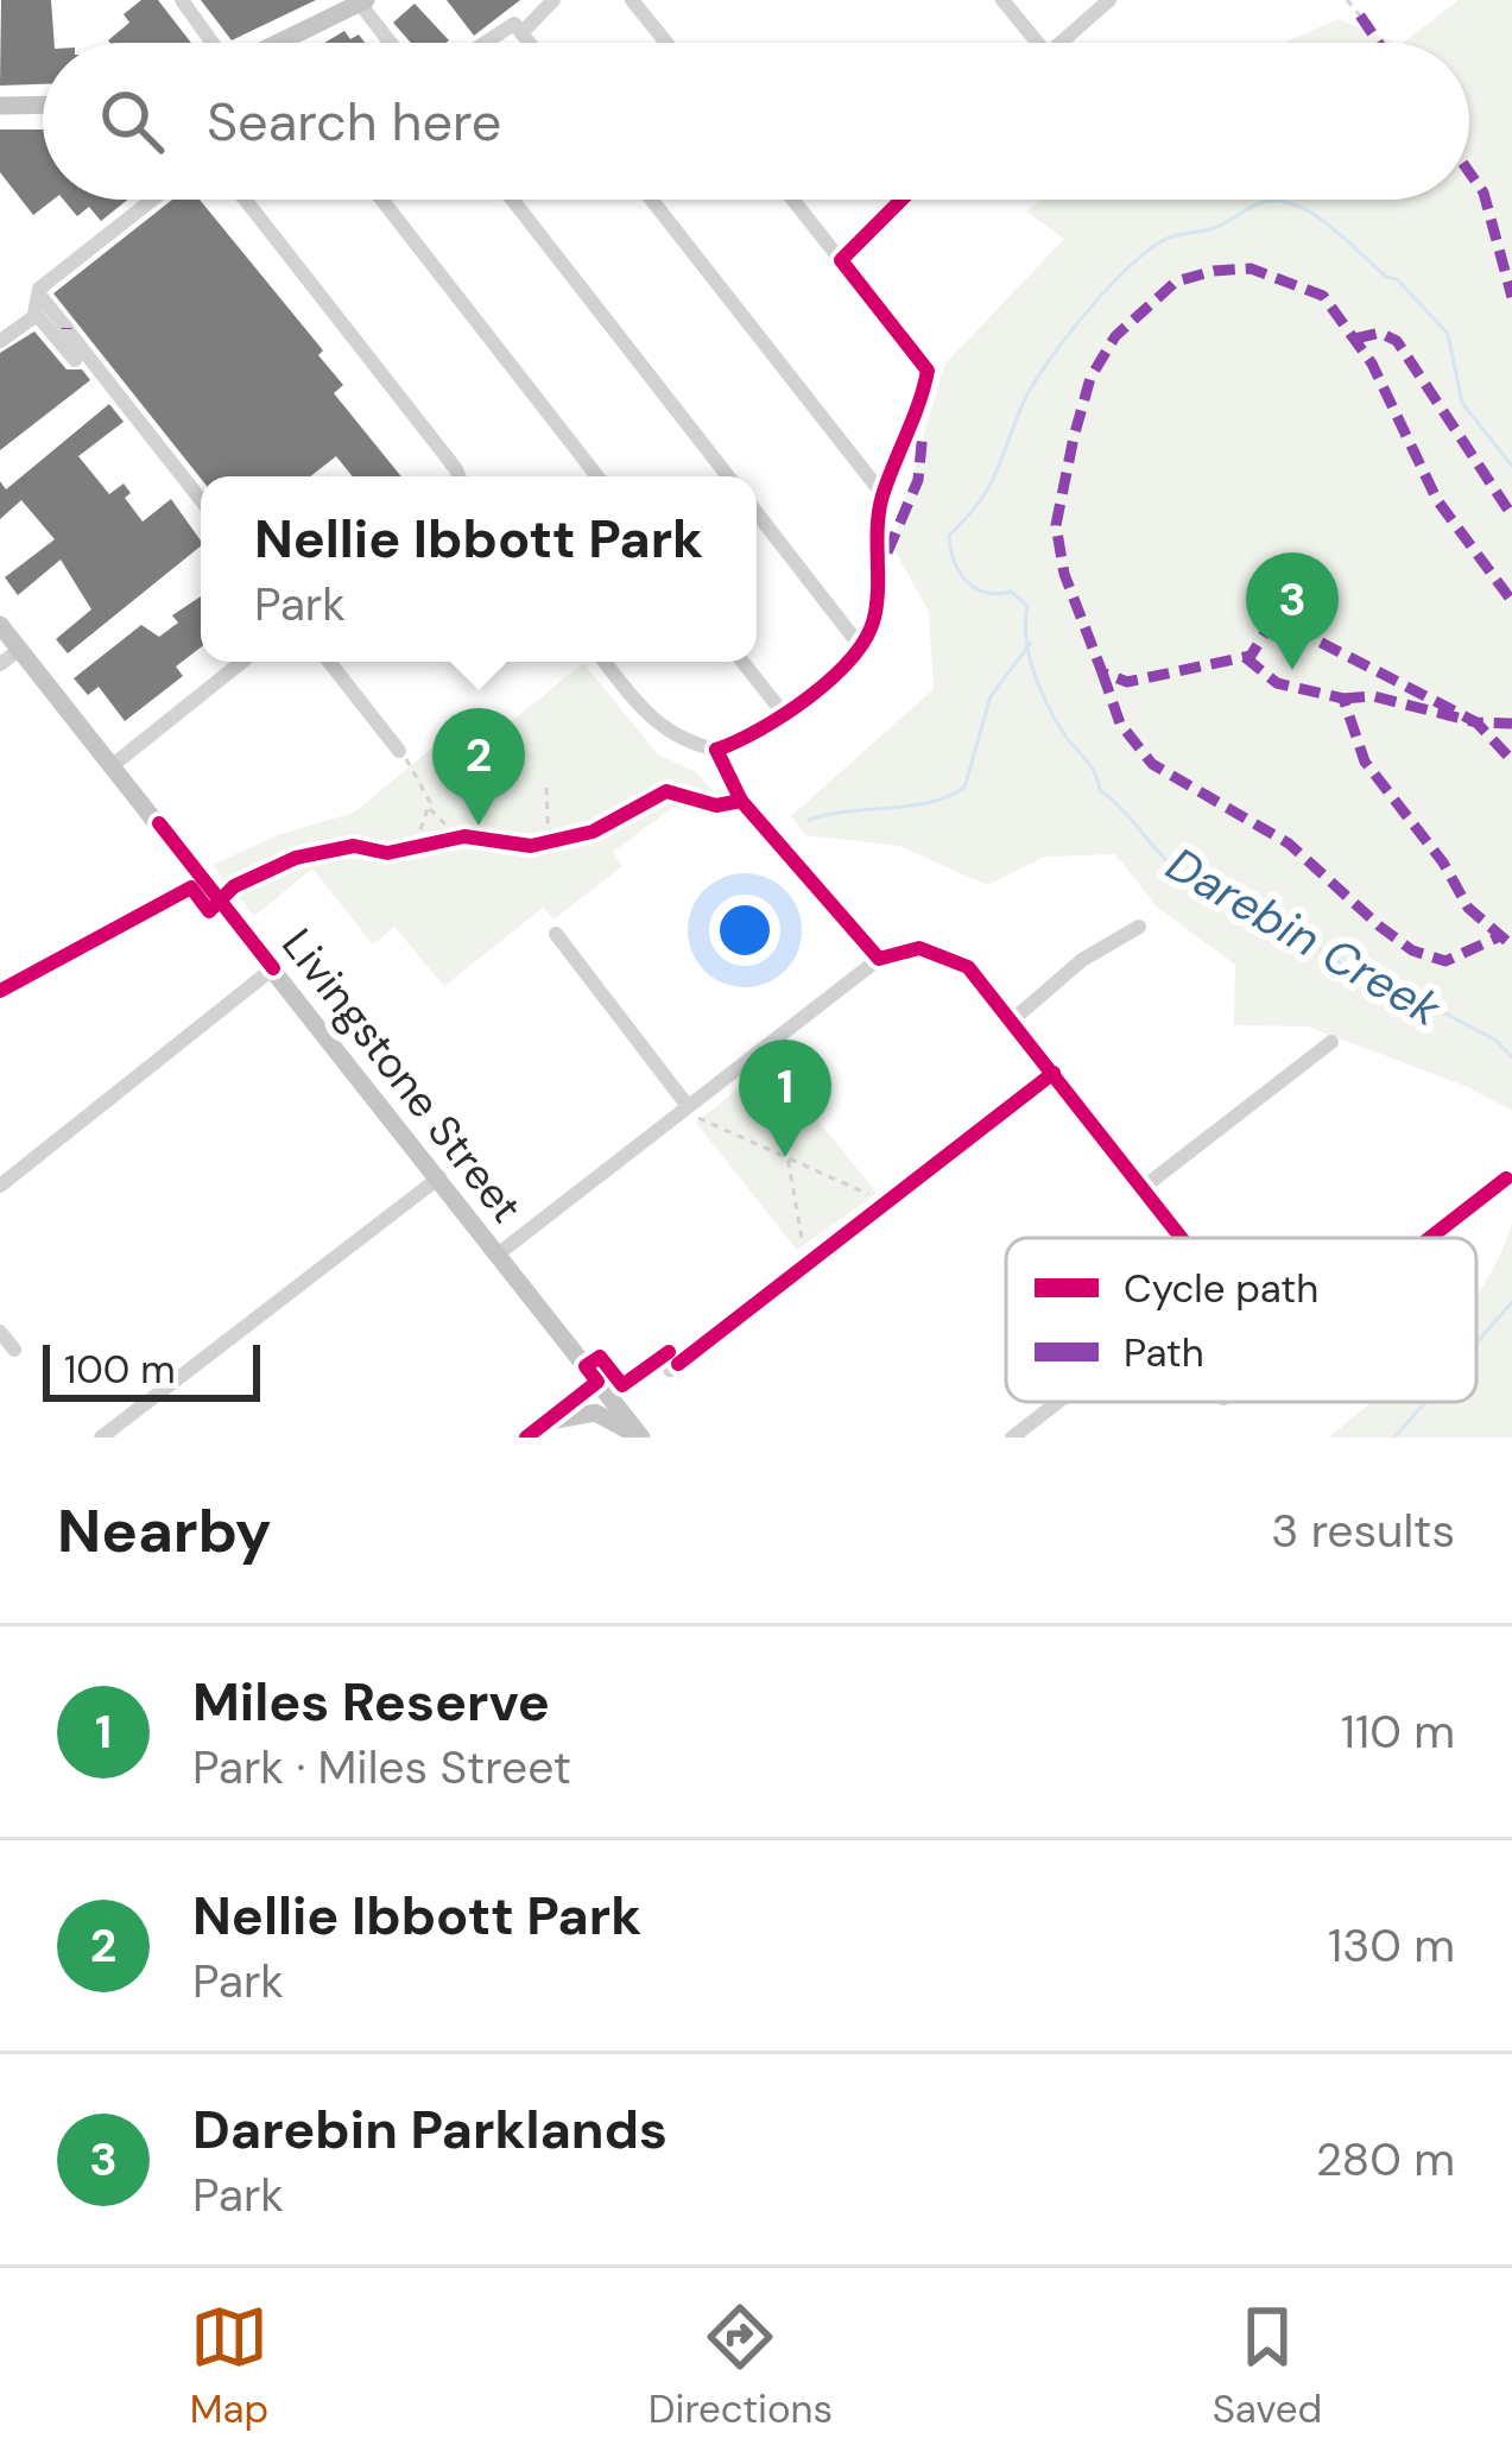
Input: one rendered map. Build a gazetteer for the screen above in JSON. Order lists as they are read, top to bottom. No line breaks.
{"streets":{"main road":["Livingstone Street"]},"water":["Darebin Creek"],"legend":["Cycle path","Path"],"scale_bar":"100 m","page":{"search":"Search here","popup":["Nellie Ibbott Park","Park"],"pins":["3","2","1"],"scale":"100 m","heading":["Nearby","3 results"],"list":[{"mark":"1","name":"Miles Reserve","note":"Park · Miles Street","value":"110 m"},{"mark":"2","name":"Nellie Ibbott Park","note":"Park","value":"130 m"},{"mark":"3","name":"Darebin Parklands","note":"Park","value":"280 m"}],"nav":["Map","Directions","Saved"]}}
